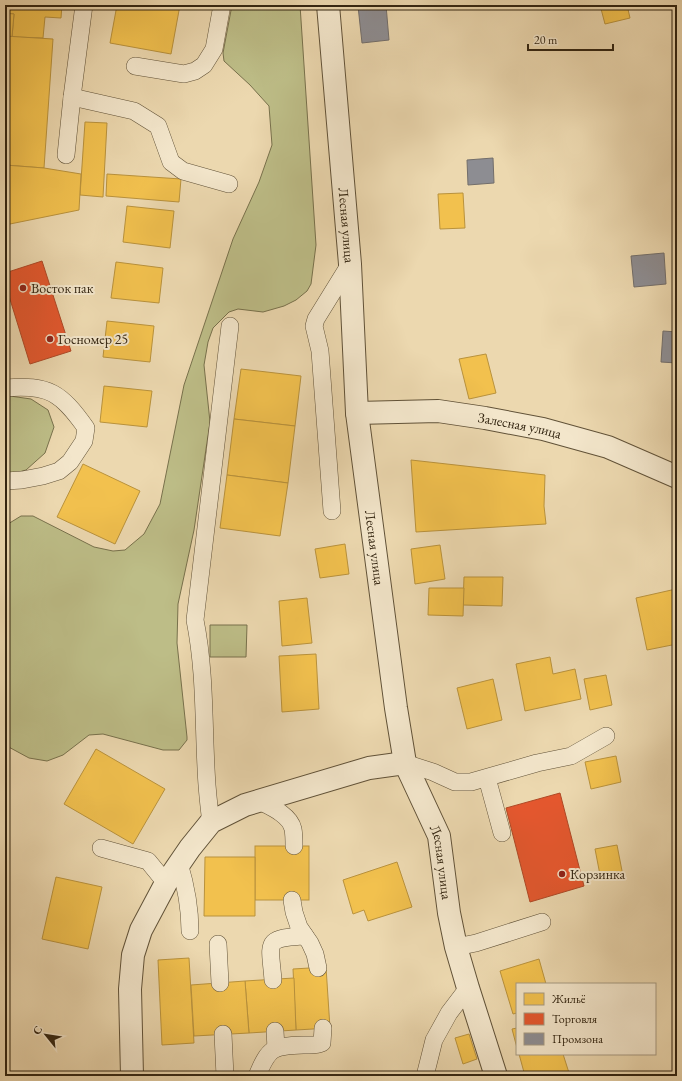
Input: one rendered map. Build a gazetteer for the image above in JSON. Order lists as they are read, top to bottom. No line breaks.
{"streets":{"street":["Лесная улица","Залесная улица"]},"crossings":[["Лесная улица","Залесная улица"]],"places":["Восток пак","Госномер 25","Корзинка"],"legend":["Жильё","Торговля","Промзона"],"scale_bar":"20 m","north":"top left"}
